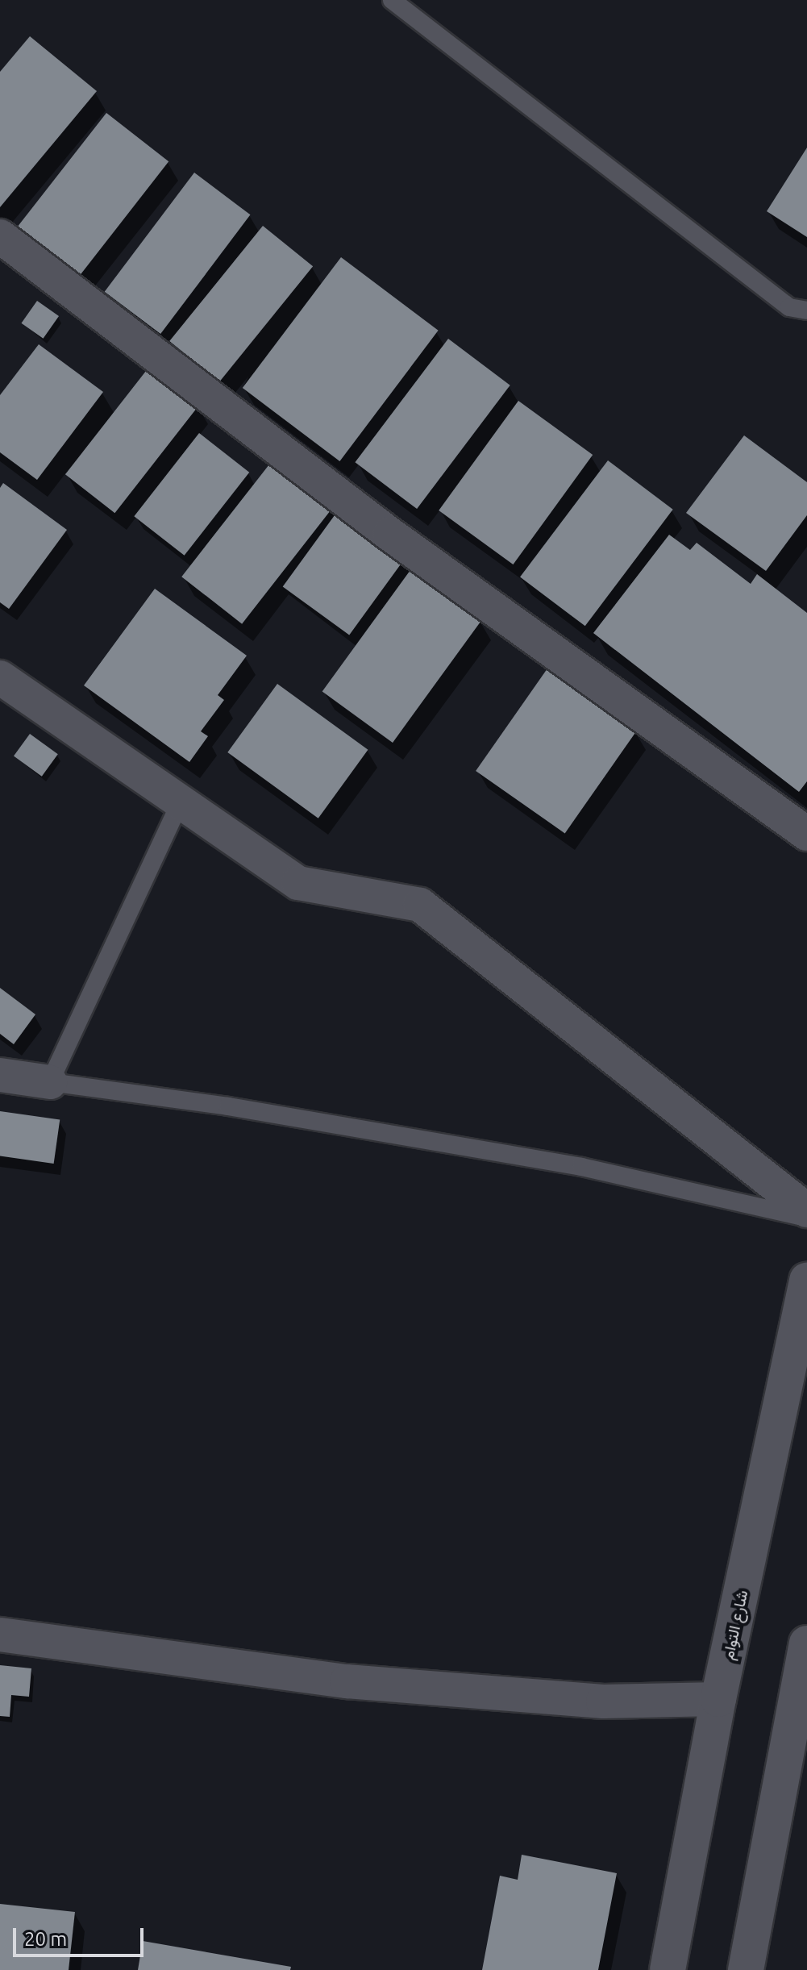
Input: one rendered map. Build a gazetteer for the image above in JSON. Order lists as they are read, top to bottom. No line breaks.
{"streets":{"main road":["شارع التوام"]},"scale_bar":"20 m"}
